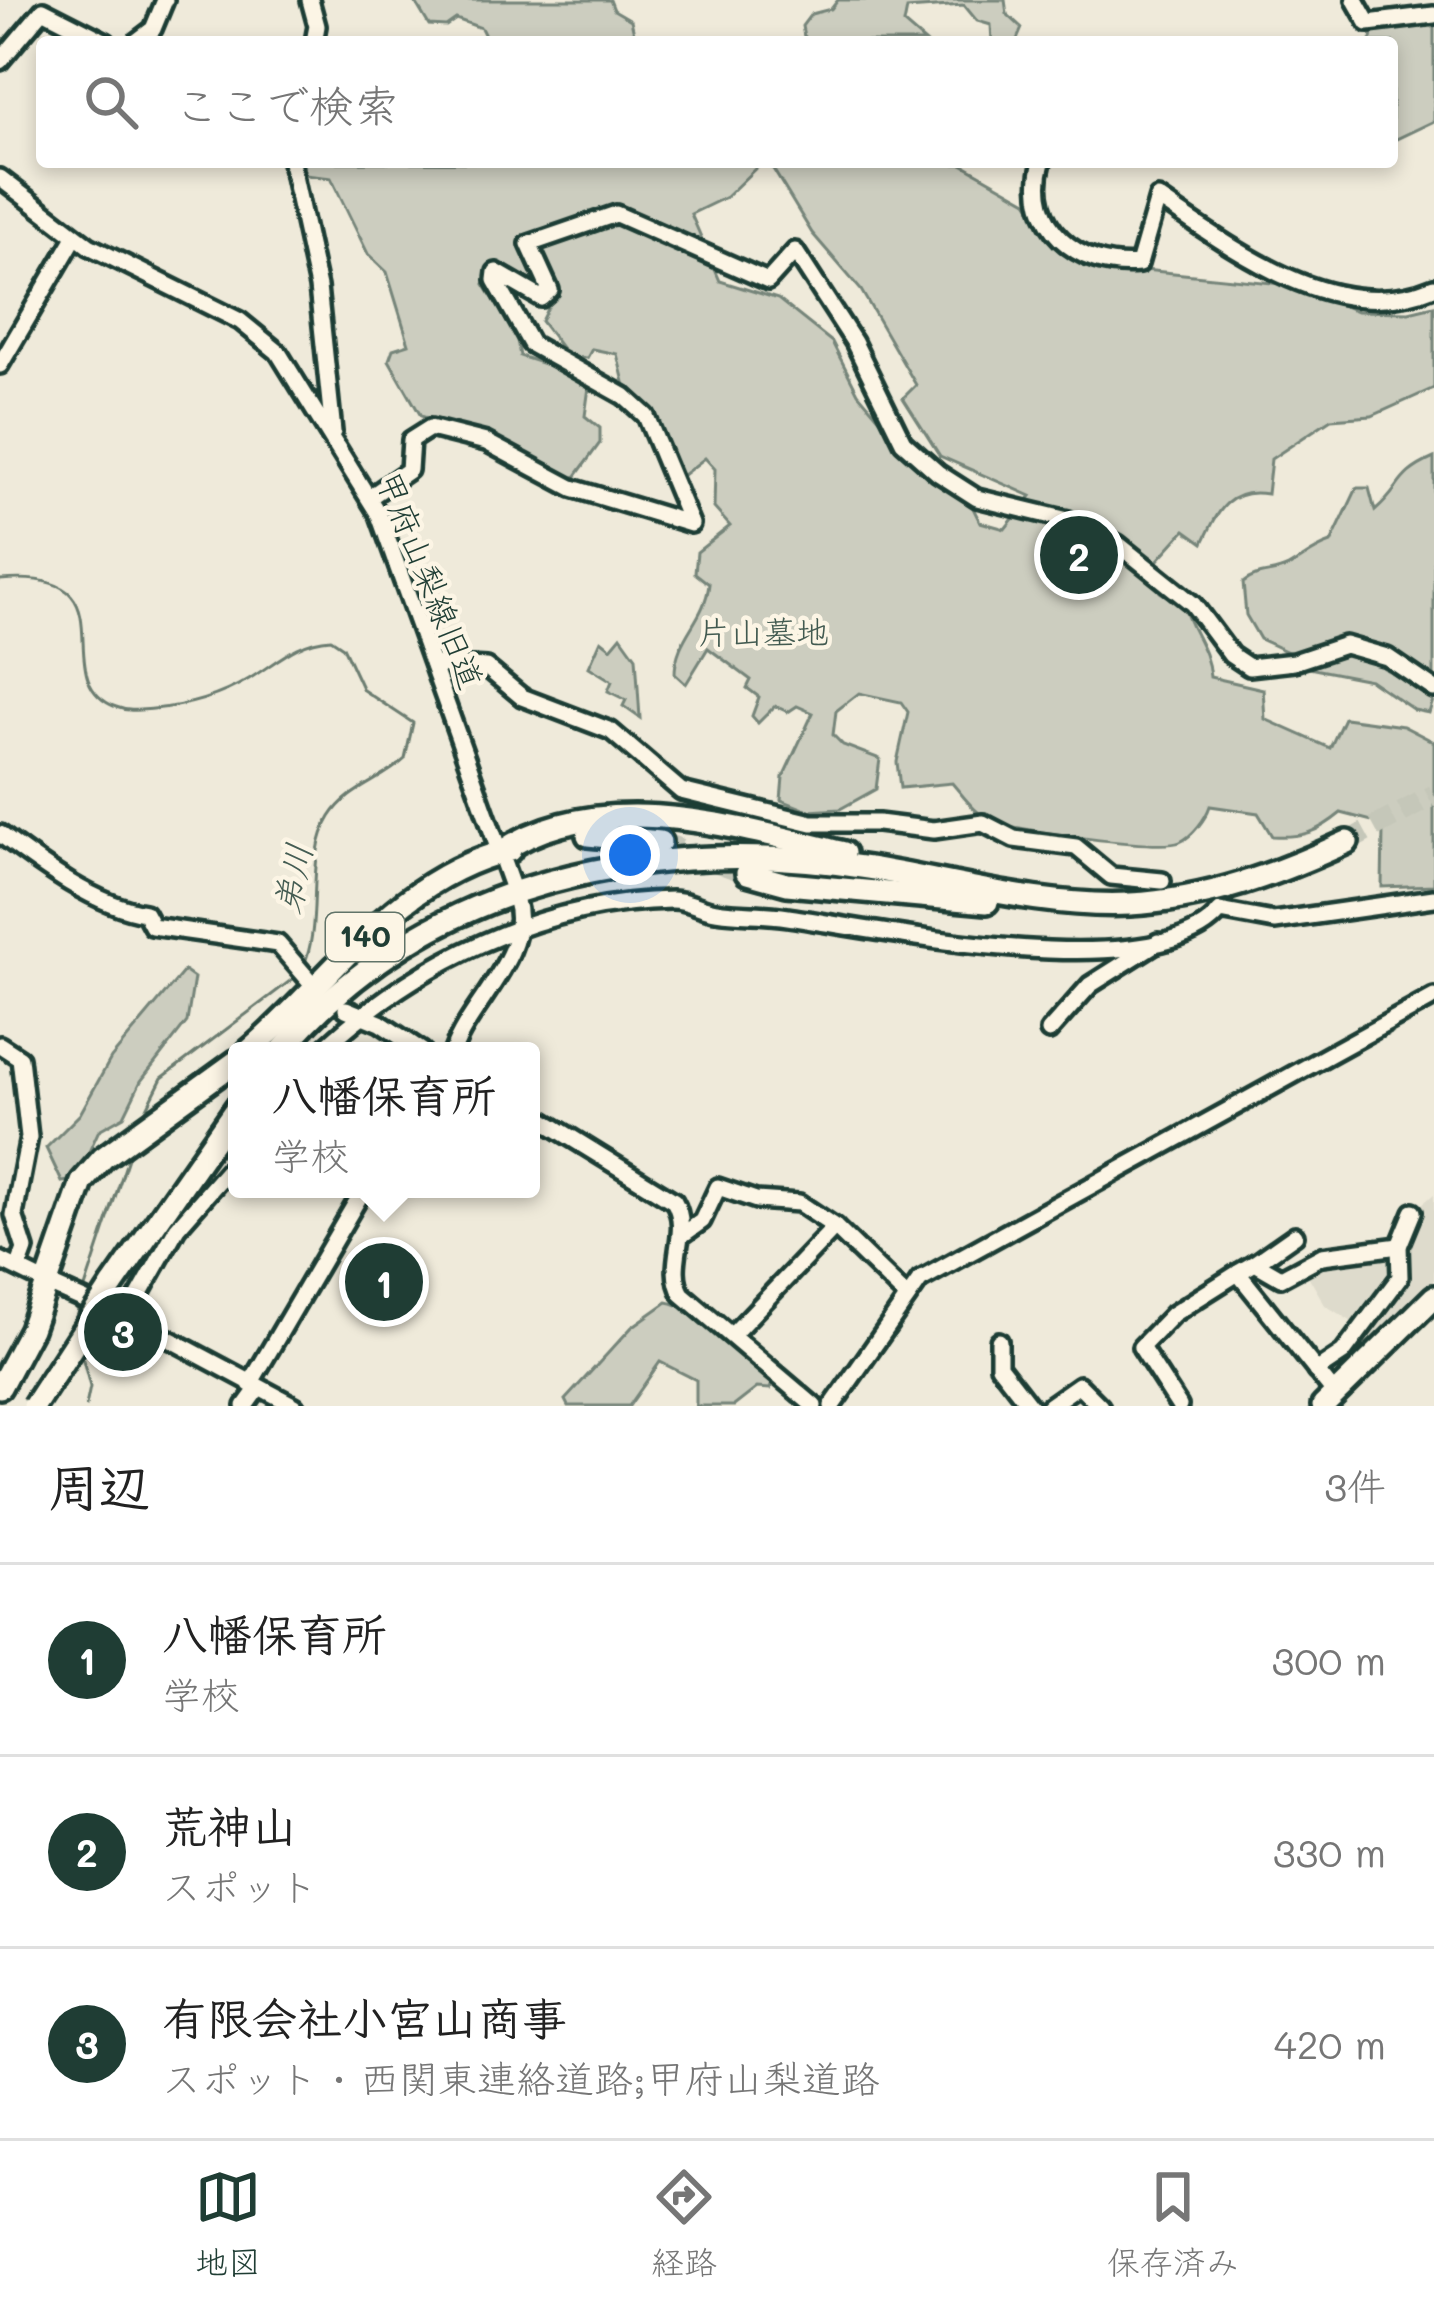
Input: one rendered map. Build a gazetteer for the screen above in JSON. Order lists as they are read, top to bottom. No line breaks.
{"streets":{"highway":["140"],"street":["甲府山梨線旧道"]},"crossings":[["甲府山梨線旧道","140"]],"water":["弟川"],"parks":["片山墓地"],"page":{"search":"ここで検索","pins":["2","1","3"],"popup":["八幡保育所","学校"],"heading":["周辺","3件"],"list":[{"mark":"1","name":"八幡保育所","note":"学校","value":"300 m"},{"mark":"2","name":"荒神山","note":"スポット","value":"330 m"},{"mark":"3","name":"有限会社小宮山商事","note":"スポット · 西関東連絡道路;甲府山梨道路","value":"420 m"}],"nav":["地図","経路","保存済み"]}}
